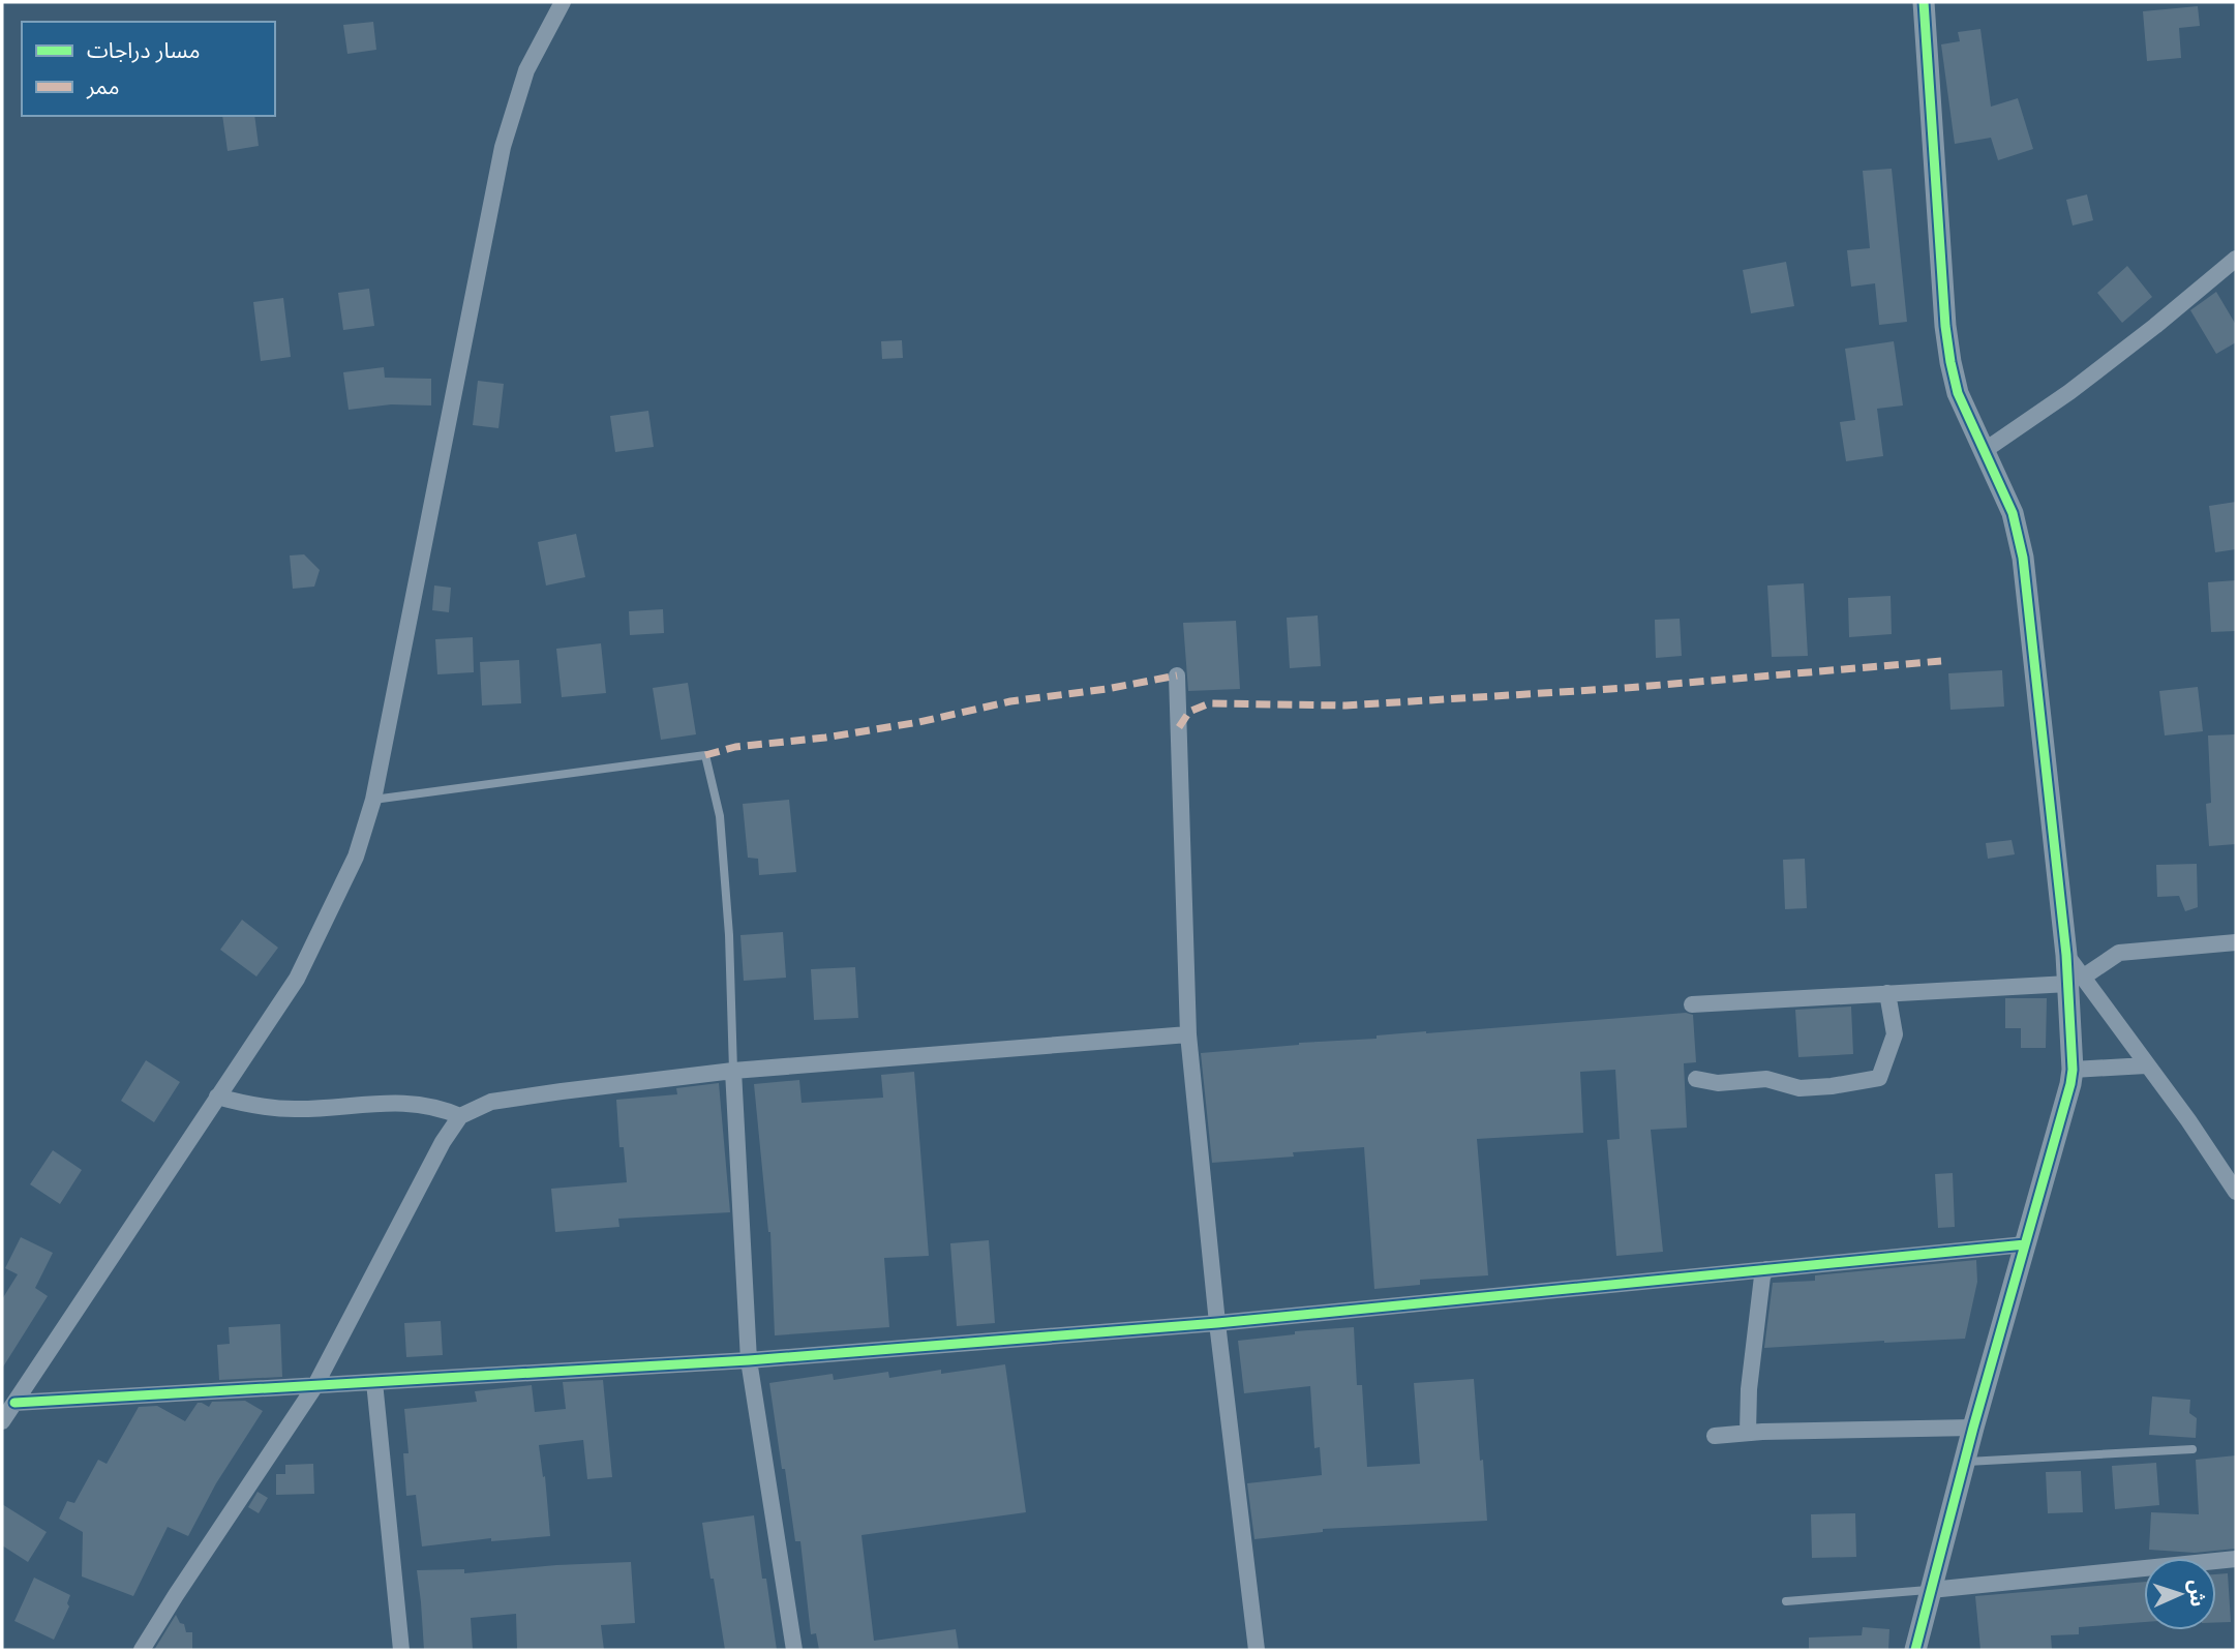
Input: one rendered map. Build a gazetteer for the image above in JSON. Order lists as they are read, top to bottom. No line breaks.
{"legend":["مسار دراجات","ممر"],"north":"right"}
